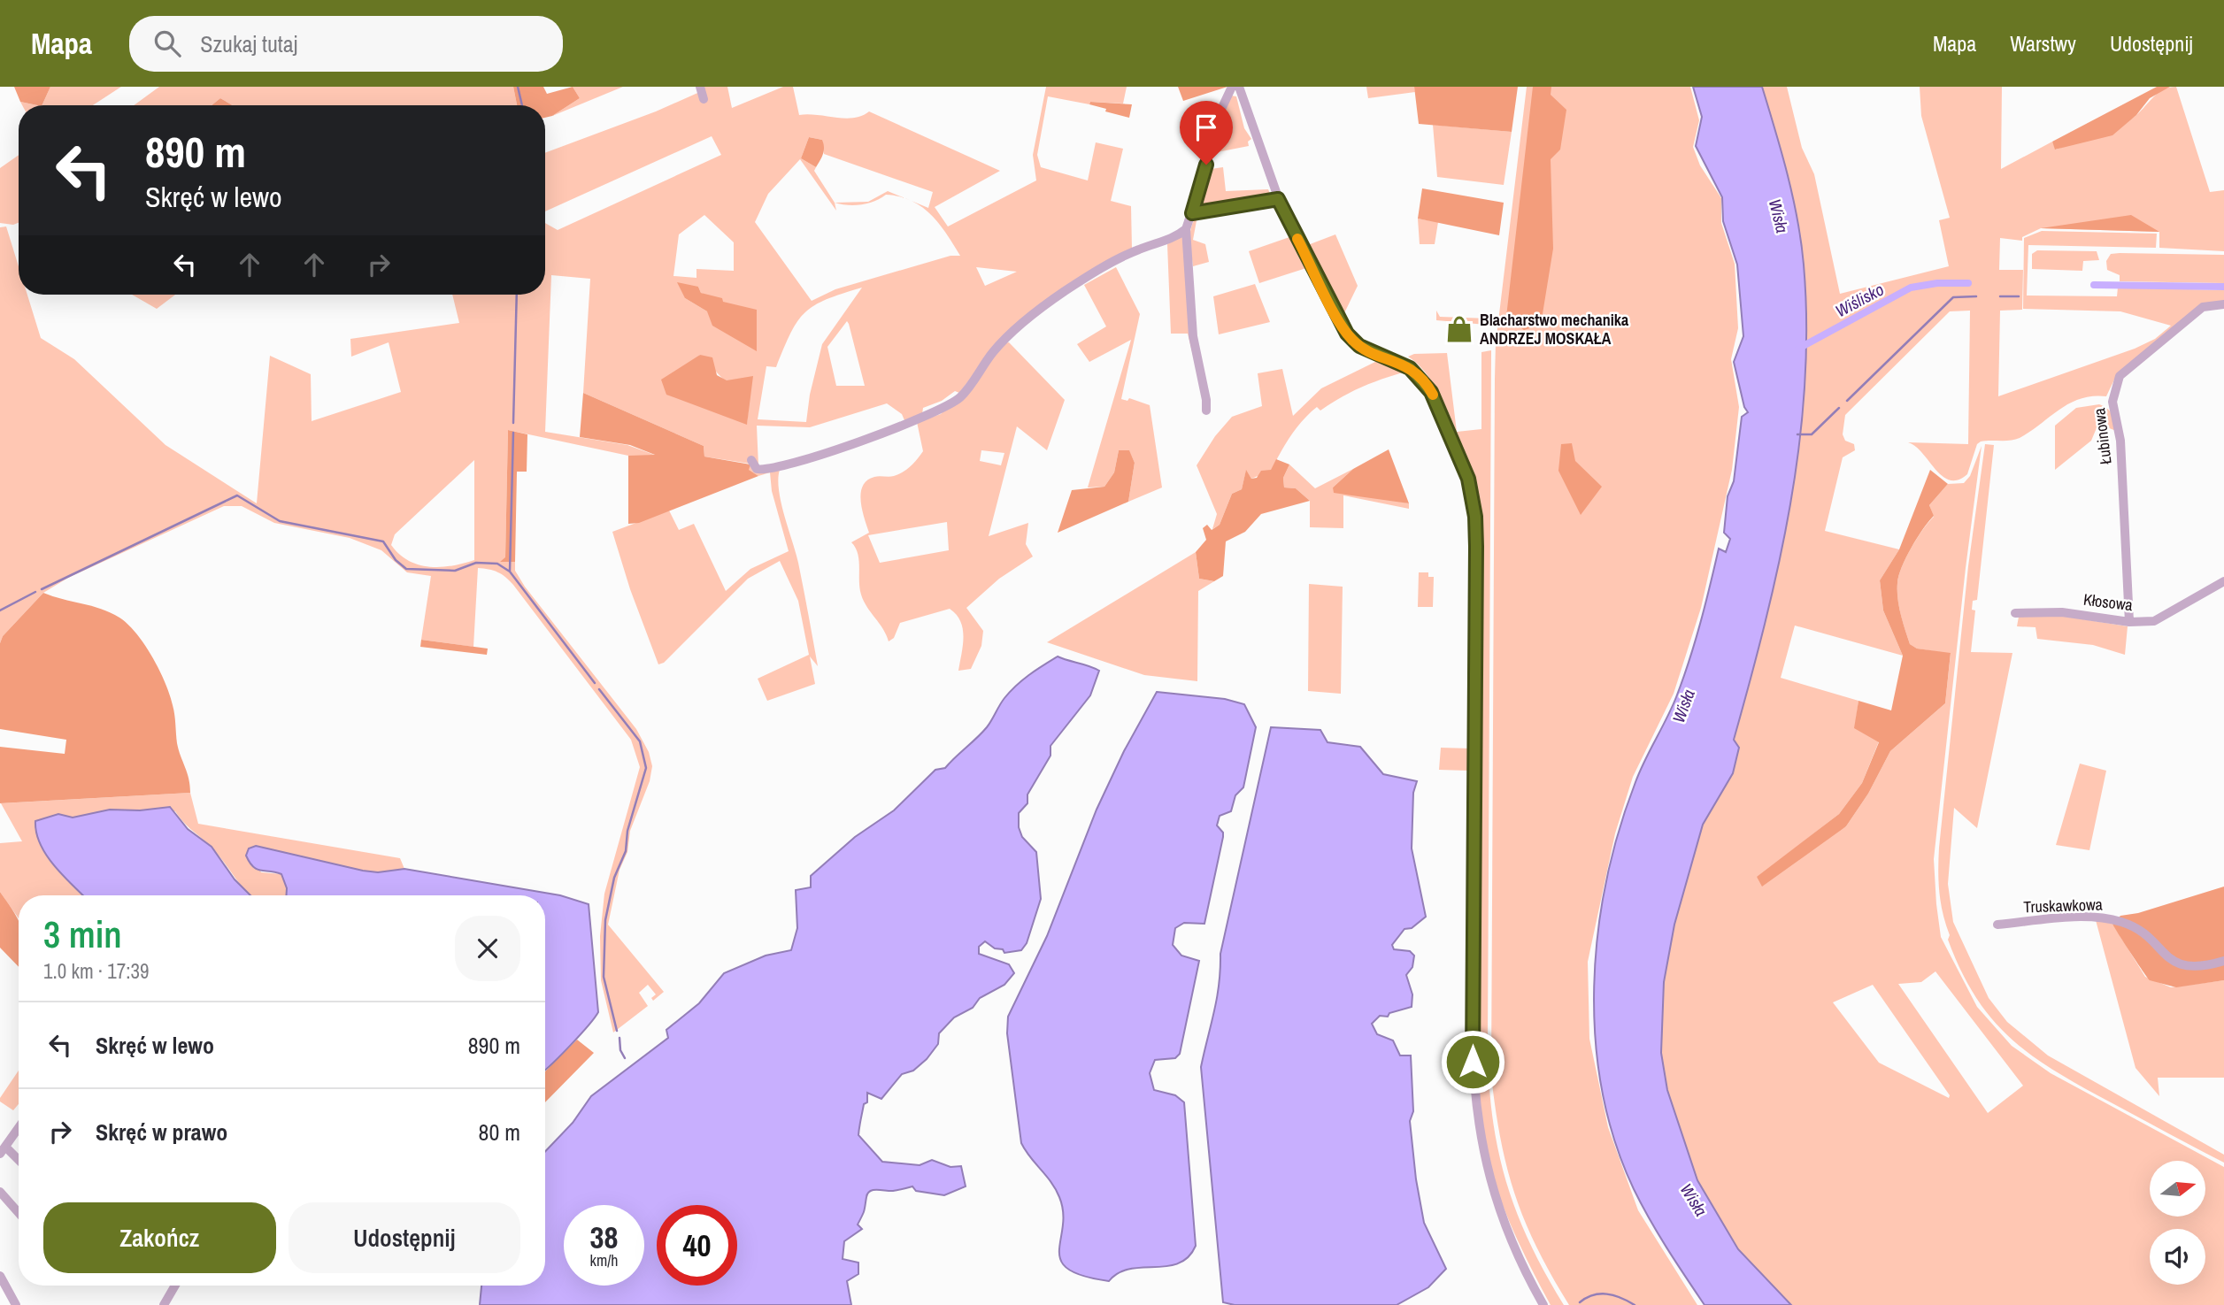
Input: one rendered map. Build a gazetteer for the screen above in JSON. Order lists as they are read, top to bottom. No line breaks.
{"streets":{"street":["Łubinowa","Kłosowa","Truskawkowa"]},"crossings":[["Łubinowa","Kłosowa"]],"water":["Wisła","Wiślisko"],"places":{"shop":["Blacharstwo mechanika ANDRZEJ MOSKAŁA"]},"north":"right","page":{"header":"Mapa","search":"Szukaj tutaj","nav":["Mapa","Warstwy","Udostępnij"],"turn":["890 m","Skręć w lewo"],"heading":["3 min","1.0 km · 17:39"],"list":[{"name":"Skręć w lewo","value":"890 m"},{"name":"Skręć w prawo","value":"80 m"}],"buttons":["Zakończ","Udostępnij"],"speed":"38 km/h","limit":"40"}}
